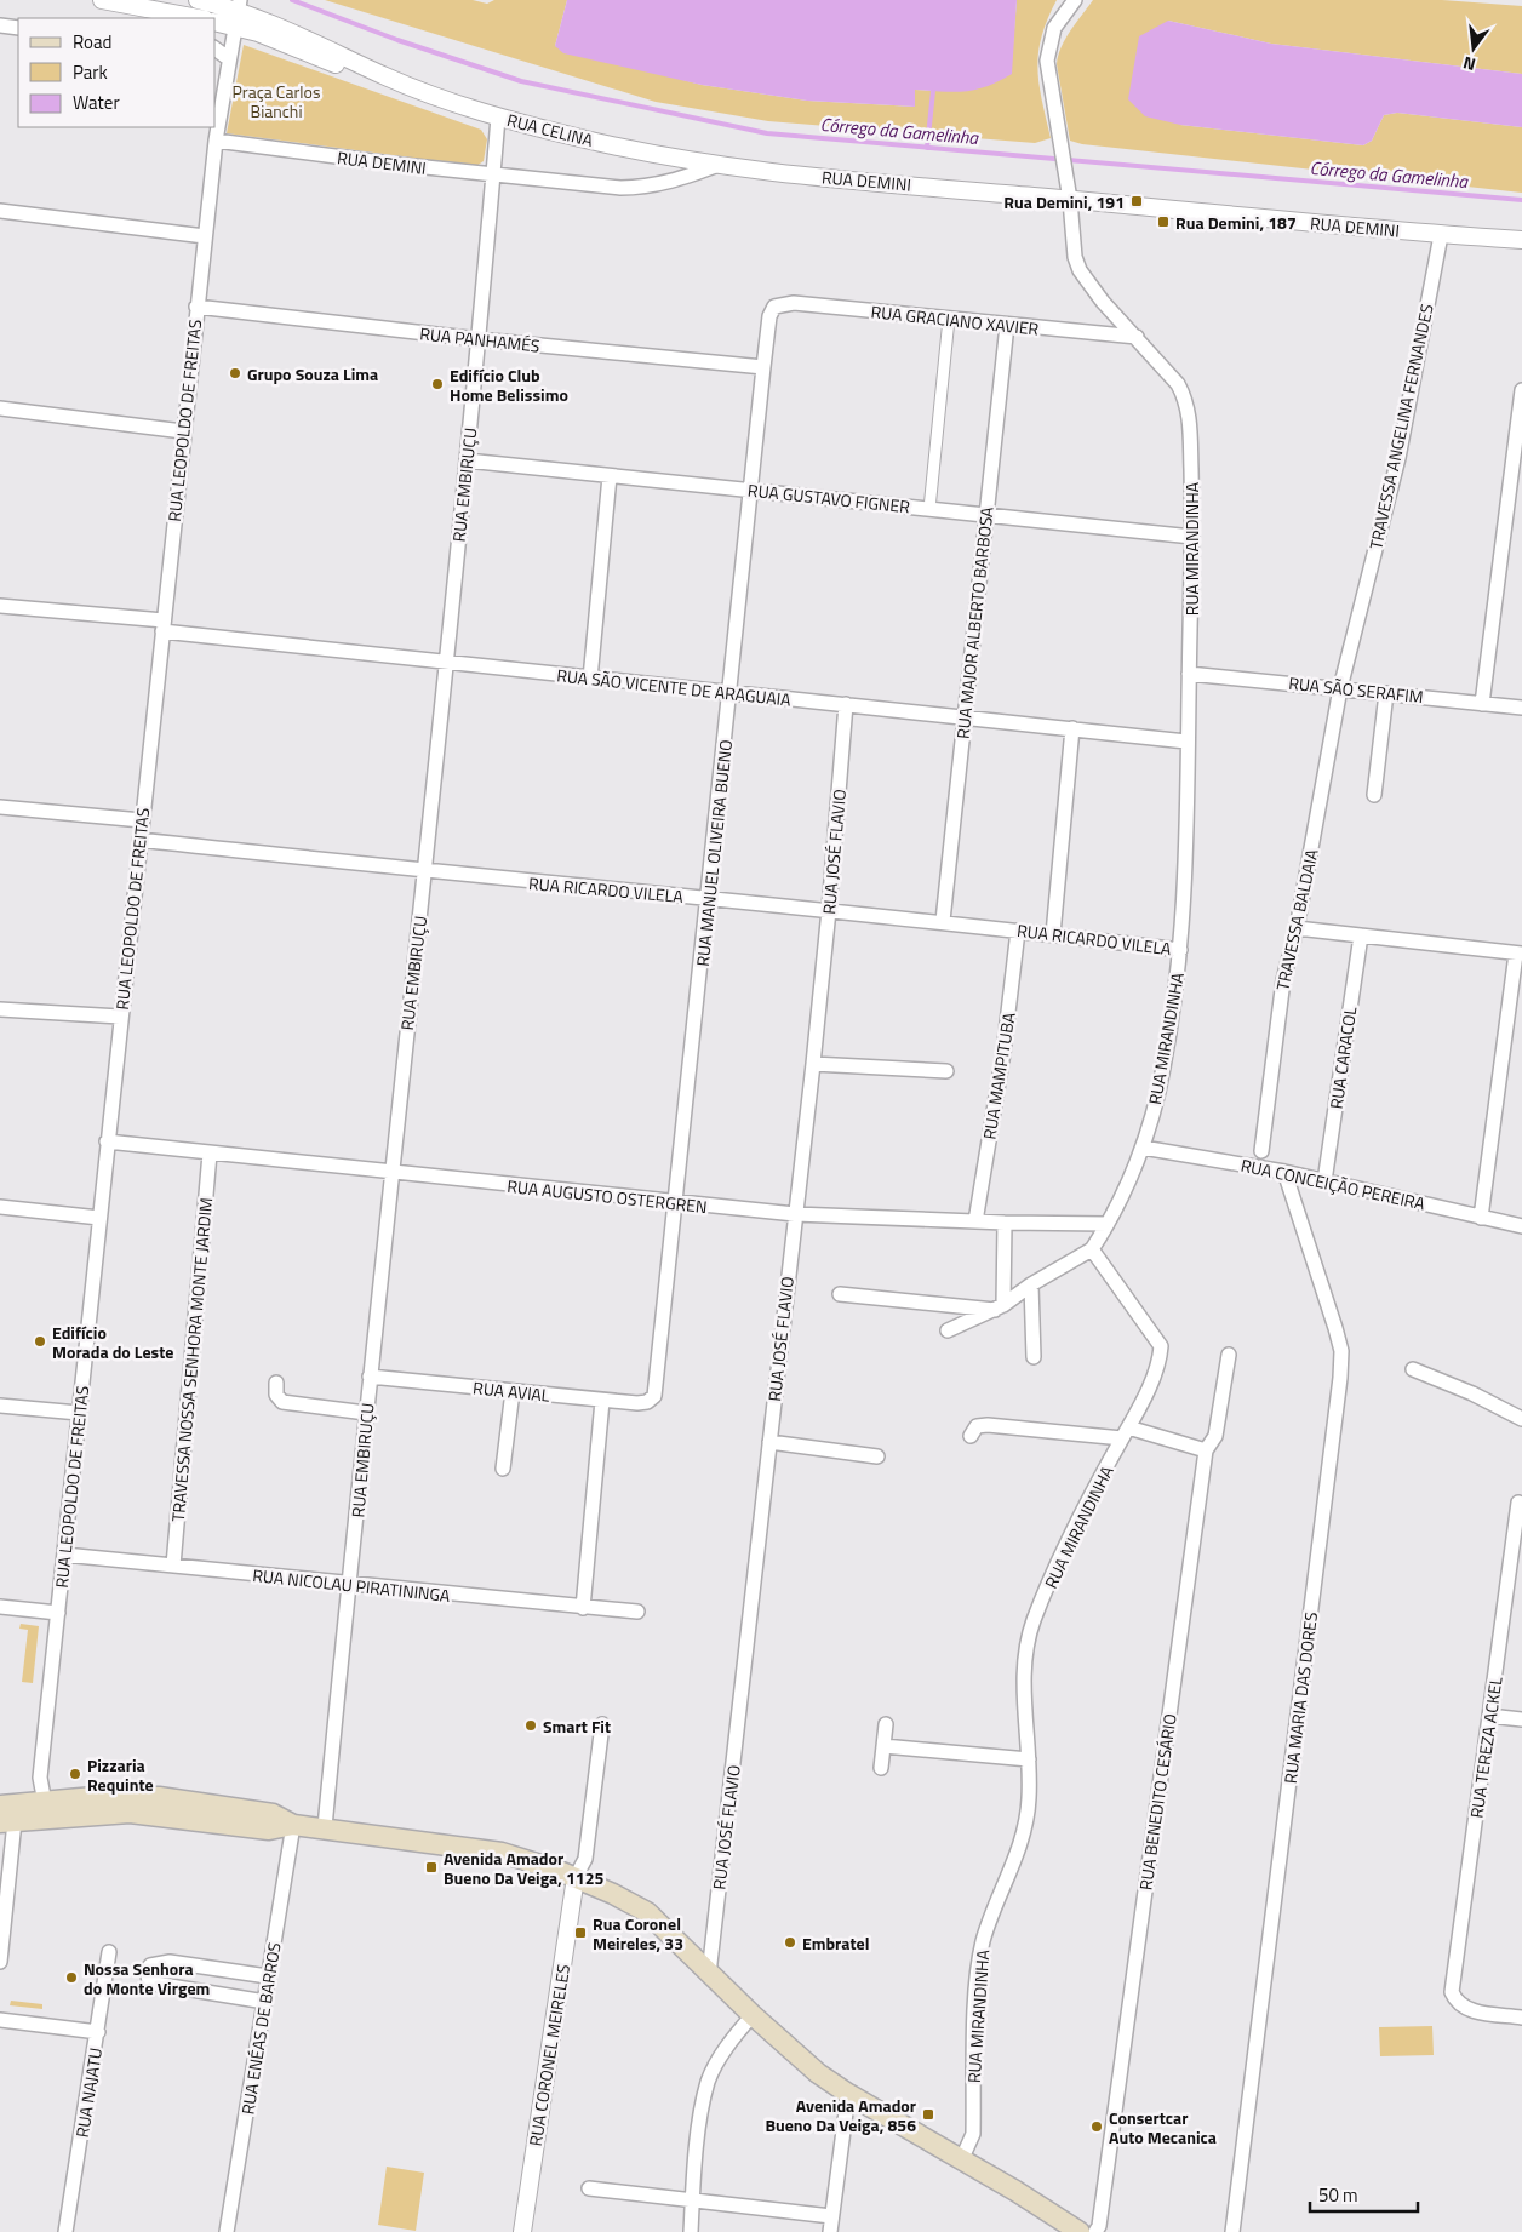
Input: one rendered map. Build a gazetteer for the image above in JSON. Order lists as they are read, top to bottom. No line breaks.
{"streets":{"street":["RUA CELINA","RUA DEMINI","RUA GRACIANO XAVIER","RUA PANHAMÉS","RUA LEOPOLDO DE FREITAS","TRAVESSA ANGELINA FERNANDES","RUA EMBIRUÇU","RUA GUSTAVO FIGNER","RUA MIRANDINHA","RUA MAJOR ALBERTO BARBOSA","RUA SÃO VICENTE DE ARAGUAIA","RUA SÃO SERAFIM","RUA JOSÉ FLAVIO","RUA MANUEL OLIVEIRA BUENO","RUA RICARDO VILELA","TRAVESSA BALDAIA","RUA CARACOL","RUA MAMPITUBA","RUA CONCEIÇÃO PEREIRA","RUA AUGUSTO OSTERGREN","TRAVESSA NOSSA SENHORA MONTE JARDIM","RUA AVIAL","RUA NICOLAU PIRATININGA","RUA MARIA DAS DORES","RUA TEREZA ACKEL","RUA BENEDITO CESÁRIO","RUA ENÉAS DE BARROS","RUA CORONEL MEIRELES","RUA NAJATU"]},"crossings":[["RUA CELINA","RUA DEMINI"],["RUA CELINA","RUA LEOPOLDO DE FREITAS"],["RUA CELINA","RUA EMBIRUÇU"],["RUA DEMINI","RUA LEOPOLDO DE FREITAS"],["RUA DEMINI","TRAVESSA ANGELINA FERNANDES"],["RUA DEMINI","RUA EMBIRUÇU"],["RUA DEMINI","RUA MIRANDINHA"],["RUA GRACIANO XAVIER","RUA MIRANDINHA"],["RUA GRACIANO XAVIER","RUA MAJOR ALBERTO BARBOSA"],["RUA GRACIANO XAVIER","RUA MANUEL OLIVEIRA BUENO"],["RUA PANHAMÉS","RUA LEOPOLDO DE FREITAS"],["RUA PANHAMÉS","RUA EMBIRUÇU"],["RUA PANHAMÉS","RUA MANUEL OLIVEIRA BUENO"],["RUA LEOPOLDO DE FREITAS","RUA SÃO VICENTE DE ARAGUAIA"],["RUA LEOPOLDO DE FREITAS","RUA RICARDO VILELA"],["RUA LEOPOLDO DE FREITAS","RUA AUGUSTO OSTERGREN"],["RUA LEOPOLDO DE FREITAS","RUA NICOLAU PIRATININGA"],["TRAVESSA ANGELINA FERNANDES","RUA SÃO SERAFIM"],["TRAVESSA ANGELINA FERNANDES","TRAVESSA BALDAIA"],["RUA EMBIRUÇU","RUA GUSTAVO FIGNER"],["RUA EMBIRUÇU","RUA SÃO VICENTE DE ARAGUAIA"],["RUA EMBIRUÇU","RUA RICARDO VILELA"],["RUA EMBIRUÇU","RUA AUGUSTO OSTERGREN"],["RUA EMBIRUÇU","RUA AVIAL"],["RUA EMBIRUÇU","RUA NICOLAU PIRATININGA"],["RUA GUSTAVO FIGNER","RUA MIRANDINHA"],["RUA GUSTAVO FIGNER","RUA MAJOR ALBERTO BARBOSA"],["RUA GUSTAVO FIGNER","RUA MANUEL OLIVEIRA BUENO"],["RUA MIRANDINHA","RUA SÃO VICENTE DE ARAGUAIA"],["RUA MIRANDINHA","RUA SÃO SERAFIM"],["RUA MIRANDINHA","RUA RICARDO VILELA"],["RUA MIRANDINHA","RUA CONCEIÇÃO PEREIRA"],["RUA MIRANDINHA","RUA AUGUSTO OSTERGREN"],["RUA MAJOR ALBERTO BARBOSA","RUA SÃO VICENTE DE ARAGUAIA"],["RUA MAJOR ALBERTO BARBOSA","RUA RICARDO VILELA"],["RUA SÃO VICENTE DE ARAGUAIA","RUA JOSÉ FLAVIO"],["RUA SÃO VICENTE DE ARAGUAIA","RUA MANUEL OLIVEIRA BUENO"],["RUA SÃO SERAFIM","TRAVESSA BALDAIA"],["RUA JOSÉ FLAVIO","RUA RICARDO VILELA"],["RUA JOSÉ FLAVIO","RUA AUGUSTO OSTERGREN"],["RUA MANUEL OLIVEIRA BUENO","RUA RICARDO VILELA"],["RUA MANUEL OLIVEIRA BUENO","RUA AUGUSTO OSTERGREN"],["RUA MANUEL OLIVEIRA BUENO","RUA AVIAL"],["RUA RICARDO VILELA","RUA MAMPITUBA"],["RUA CARACOL","RUA CONCEIÇÃO PEREIRA"],["RUA MAMPITUBA","RUA AUGUSTO OSTERGREN"],["RUA CONCEIÇÃO PEREIRA","RUA MARIA DAS DORES"],["RUA AUGUSTO OSTERGREN","TRAVESSA NOSSA SENHORA MONTE JARDIM"],["TRAVESSA NOSSA SENHORA MONTE JARDIM","RUA NICOLAU PIRATININGA"]],"water":["Córrego da Gamelinha"],"parks":["Praça Carlos Bianchi"],"places":{"transit":["Rua Demini, 191","Rua Demini, 187","Avenida Amador Bueno Da Veiga, 1125","Rua Coronel Meireles, 33","Avenida Amador Bueno Da Veiga, 856"],"other":["Grupo Souza Lima","Edifício Club Home Belissimo","Edifício Morada do Leste","Smart Fit","Pizzaria Requinte","Embratel","Nossa Senhora do Monte Virgem","Consertcar Auto Mecanica"]},"legend":["Road","Park","Water"],"scale_bar":"50 m","north":"bottom"}
